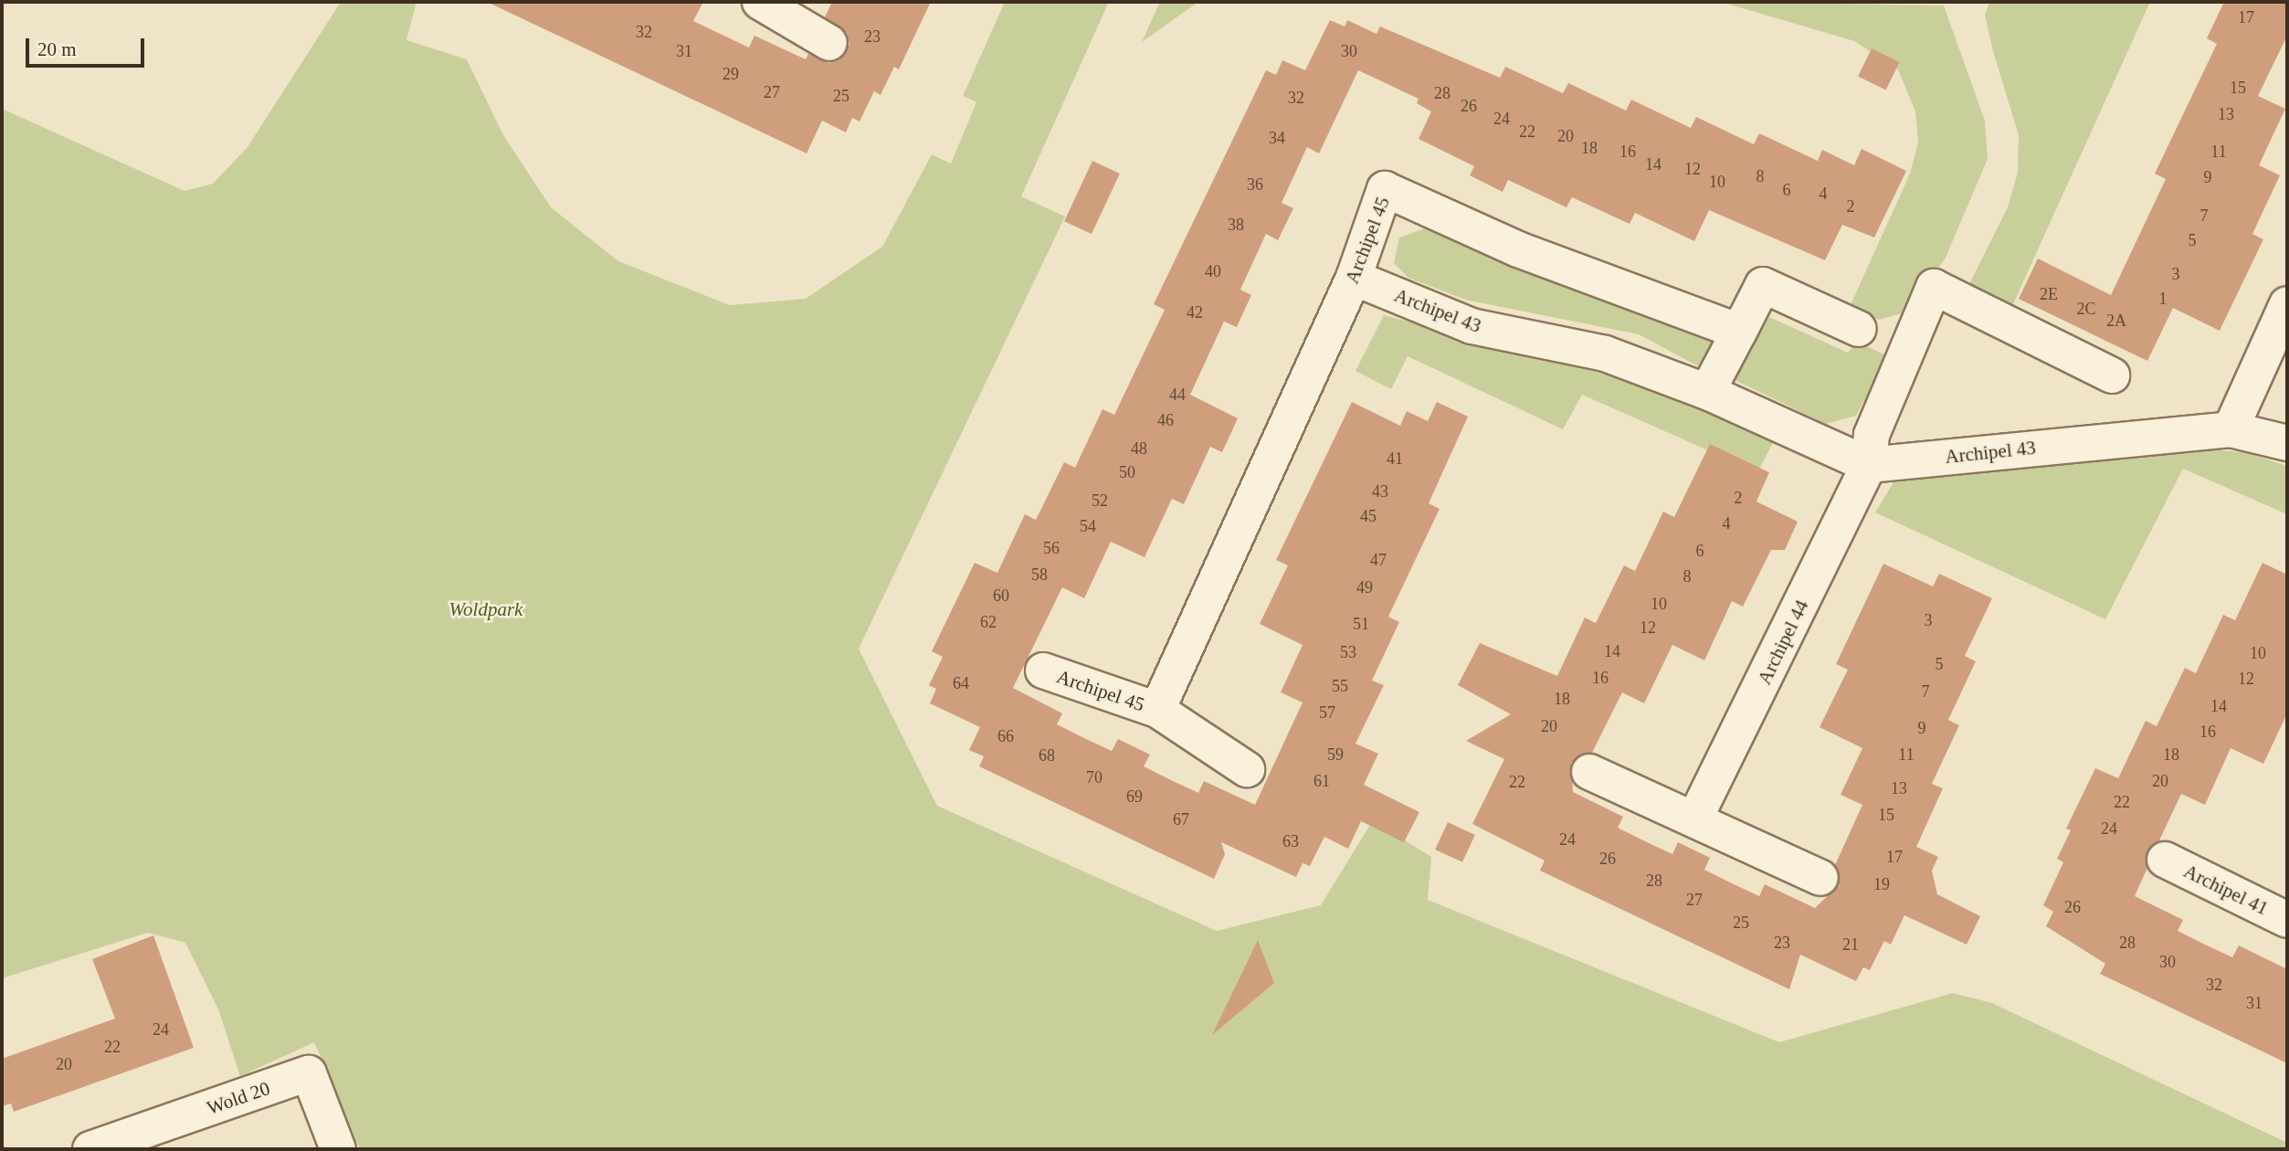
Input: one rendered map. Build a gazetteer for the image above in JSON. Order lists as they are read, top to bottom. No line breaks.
{"streets":{"street":["Archipel 45","Archipel 43","Archipel 44","Archipel 41","Wold 20"]},"crossings":[["Archipel 45","Archipel 43"],["Archipel 43","Archipel 44"]],"parks":["Woldpark"],"house_numbers":["17","32","23","31","30","29","15","27","28","25","32","26","13","24","22","20","34","18","16","11","14","12","8","9","10","36","6","4","2","7","38","5","40","3","2E","1","2C","42","2A","44","46","48","41","50","43","2","52","45","4","54","56","6","47","58","8","49","60","10","3","62","51","12","14","53","10","5","16","12","64","55","7","18","14","57","20","9","16","66","59","11","18","68","70","61","20","22","13","69","22","15","67","24","24","63","17","26","28","19","27","26","25","23","28","21","30","32","31","24","22","20"],"scale_bar":"20 m"}
